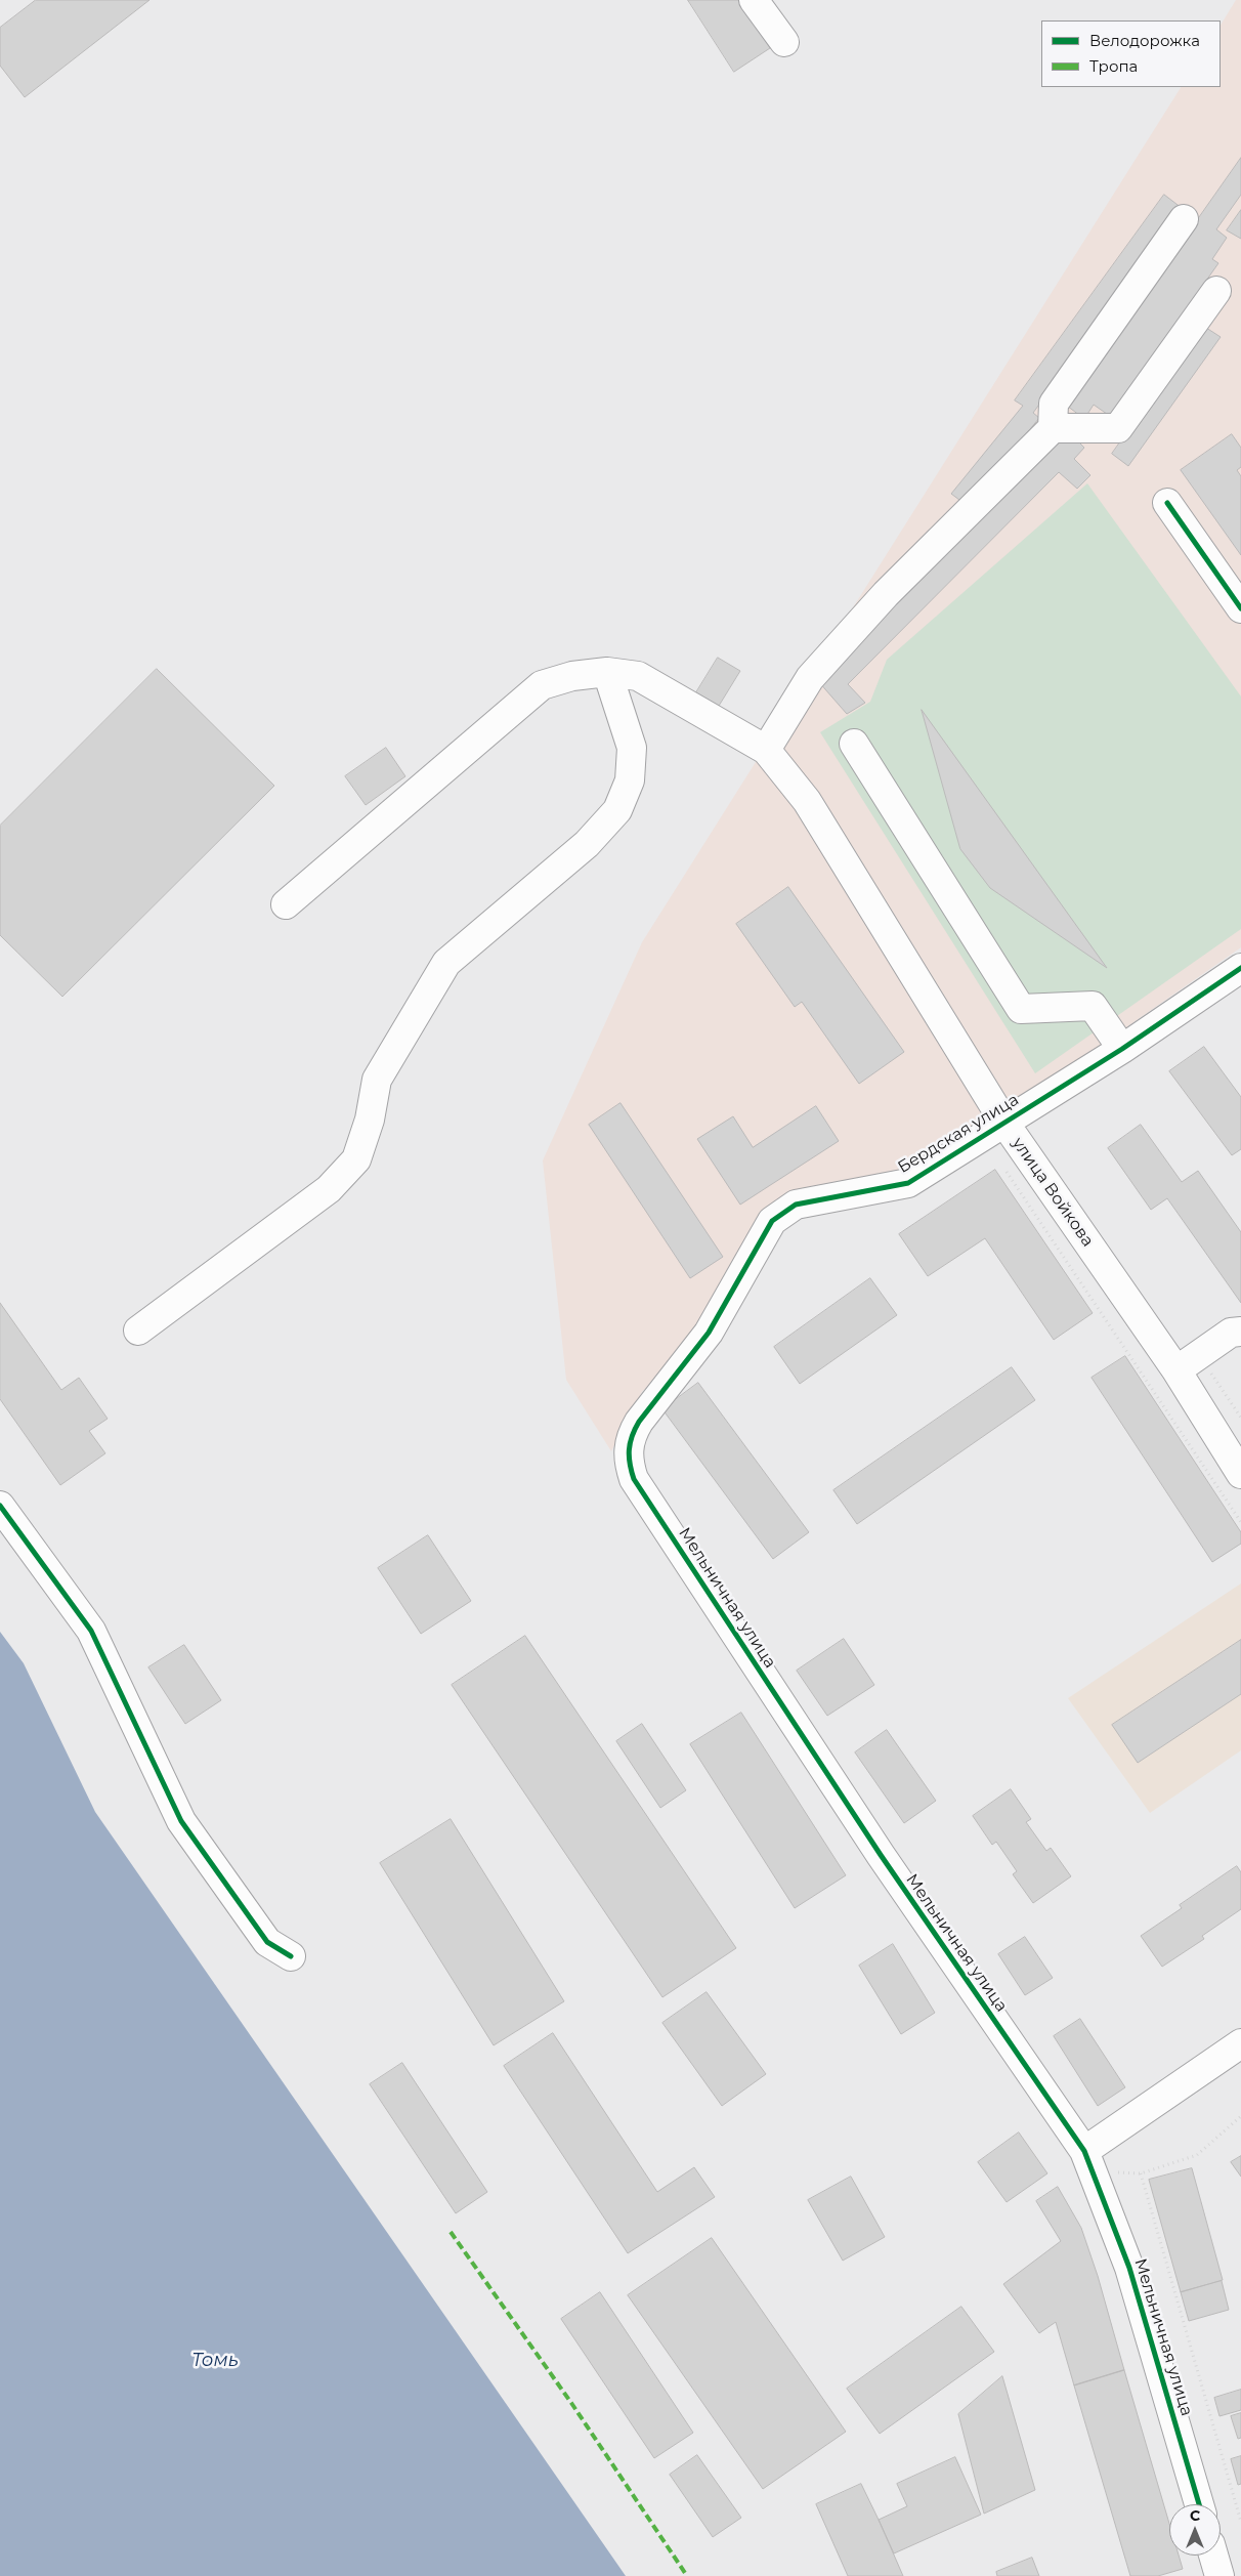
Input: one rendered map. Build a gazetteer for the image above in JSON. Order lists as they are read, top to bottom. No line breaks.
{"streets":{"street":["Бердская улица","улица Войкова","Мельничная улица"]},"crossings":[["Бердская улица","улица Войкова"],["Бердская улица","Мельничная улица"]],"water":["Томь"],"legend":["Велодорожка","Тропа"],"north":"top"}
